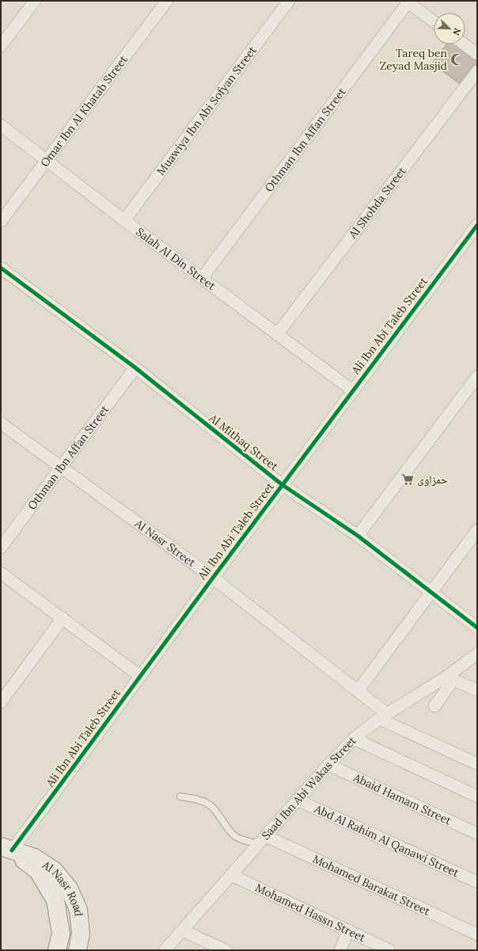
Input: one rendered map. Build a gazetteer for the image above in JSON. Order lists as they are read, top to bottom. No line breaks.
{"streets":{"street":["Omar Ibn Al Khatab Street","Muawiya Ibn Abi Sofyan Street","Othman Ibn Affan Street","Al Shohda Street","Salah Al Din Street","Ali Ibn Abi Taleb Street","Al Mithaq Street","Al Nasr Street","Saad Ibn Abi Wakas Street","Abaid Hamam Street","Abd Al Rahim Al Qanawi Street","Mohamed Barakat Street","Al Nasr Road","Mohamed Hassn Street"]},"crossings":[["Omar Ibn Al Khatab Street","Salah Al Din Street"],["Muawiya Ibn Abi Sofyan Street","Salah Al Din Street"],["Othman Ibn Affan Street","Salah Al Din Street"],["Othman Ibn Affan Street","Al Mithaq Street"],["Othman Ibn Affan Street","Al Nasr Street"],["Al Shohda Street","Salah Al Din Street"],["Salah Al Din Street","Ali Ibn Abi Taleb Street"],["Ali Ibn Abi Taleb Street","Al Mithaq Street"],["Ali Ibn Abi Taleb Street","Al Nasr Street"],["Ali Ibn Abi Taleb Street","Al Nasr Road"],["Al Nasr Street","Saad Ibn Abi Wakas Street"],["Saad Ibn Abi Wakas Street","Abaid Hamam Street"],["Saad Ibn Abi Wakas Street","Abd Al Rahim Al Qanawi Street"],["Saad Ibn Abi Wakas Street","Mohamed Barakat Street"],["Saad Ibn Abi Wakas Street","Mohamed Hassn Street"]],"places":{"mosque":["Tareq ben Zeyad Masjid"],"supermarket":["حمزاوى"]},"north":"bottom right"}
